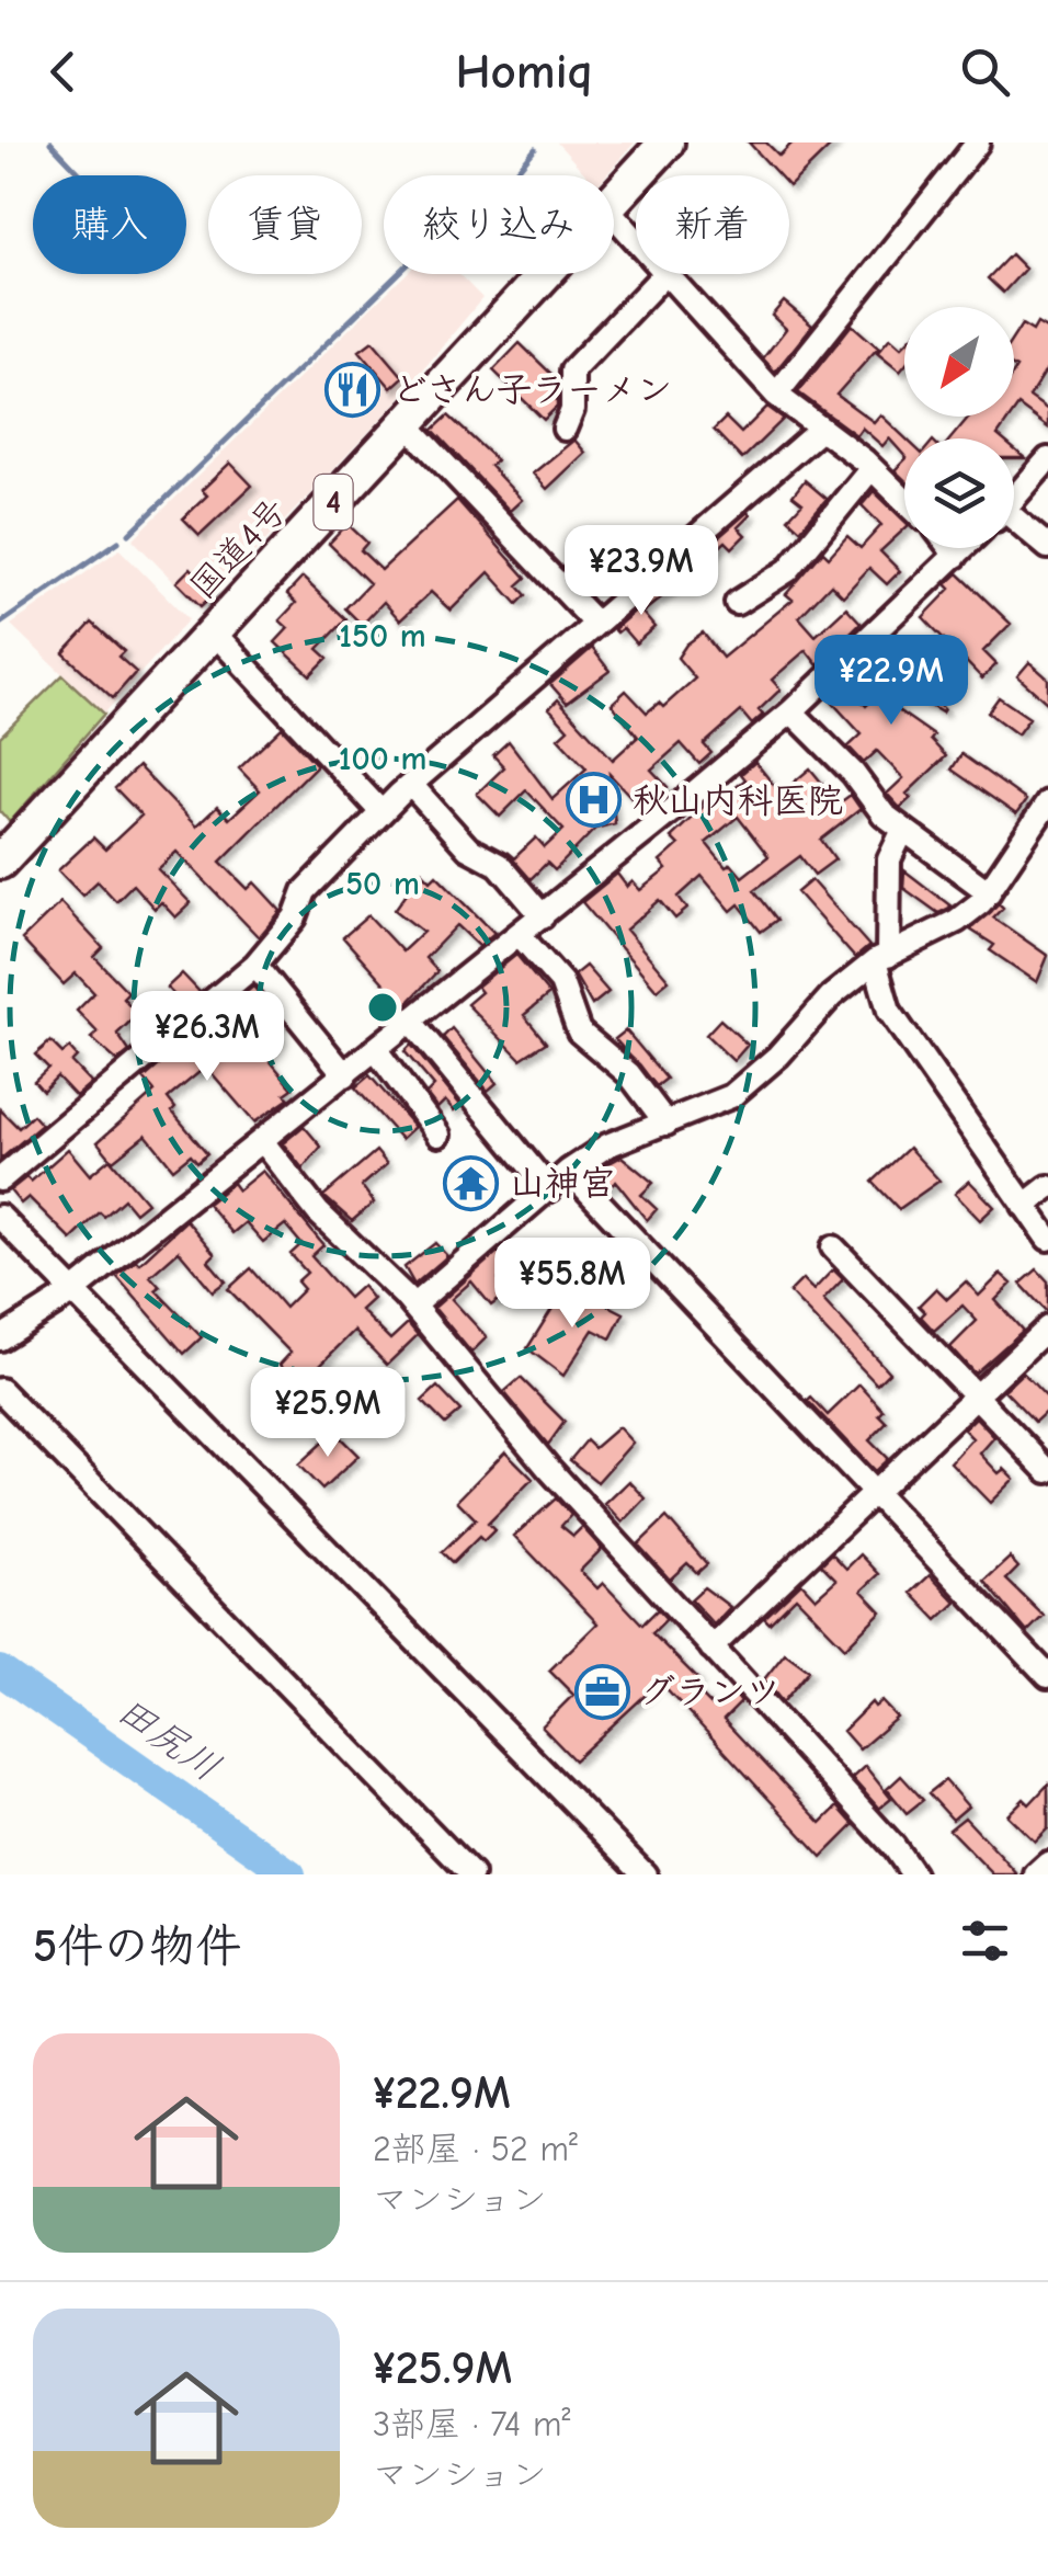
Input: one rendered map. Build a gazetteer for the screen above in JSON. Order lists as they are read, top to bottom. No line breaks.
{"streets":{"highway":["4","国道4号"]},"water":["田尻川"],"places":{"restaurant":["どさん子ラーメン"],"hospital":["秋山内科医院"],"temple":["山神宮"],"office":["グランツ"]},"north":"bottom left","page":{"header":"Homiq","chip":["購入","賃貸","絞り込み","新着"],"price":["¥23.9M","¥22.9M","¥26.3M","¥55.8M","¥25.9M"],"heading":"5件の物件","list":[{"name":"¥22.9M","note":"2部屋 · 52 m² · マンション"},{"name":"¥25.9M","note":"3部屋 · 74 m² · マンション"}]},"rings":["150 m","100 m","50 m"]}
